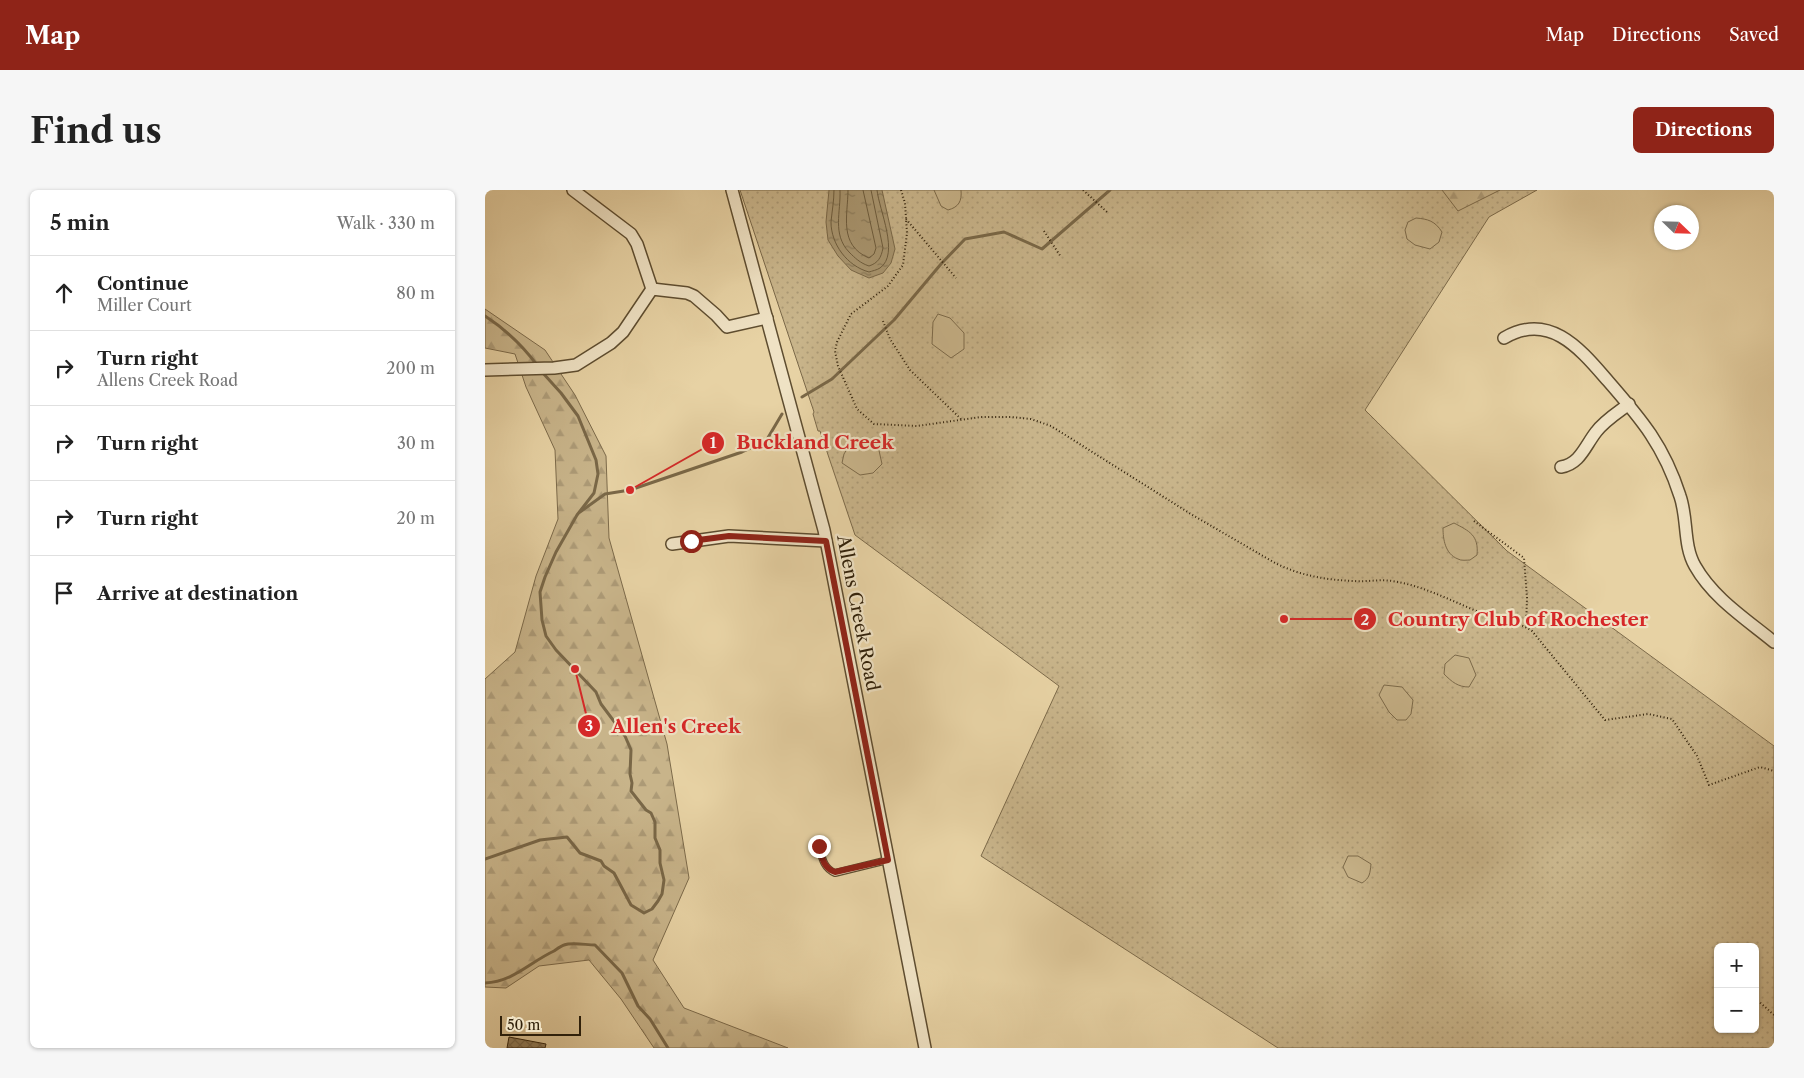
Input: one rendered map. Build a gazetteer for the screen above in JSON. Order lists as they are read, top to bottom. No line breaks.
{"streets":{"street":["Allens Creek Road"]},"places":["Buckland Creek","Country Club of Rochester","Allen's Creek"],"scale_bar":"50 m","north":"bottom right","page":{"header":"Map","nav":["Map","Directions","Saved"],"buttons":"Directions","title":"Find us","heading":["5 min","Walk · 330 m"],"list":[["Continue","Miller Court","80 m"],["Turn right","Allens Creek Road","200 m"],["Turn right","30 m"],["Turn right","20 m"],"Arrive at destination"],"map_buttons":["+","−"],"scale":"50 m"}}
